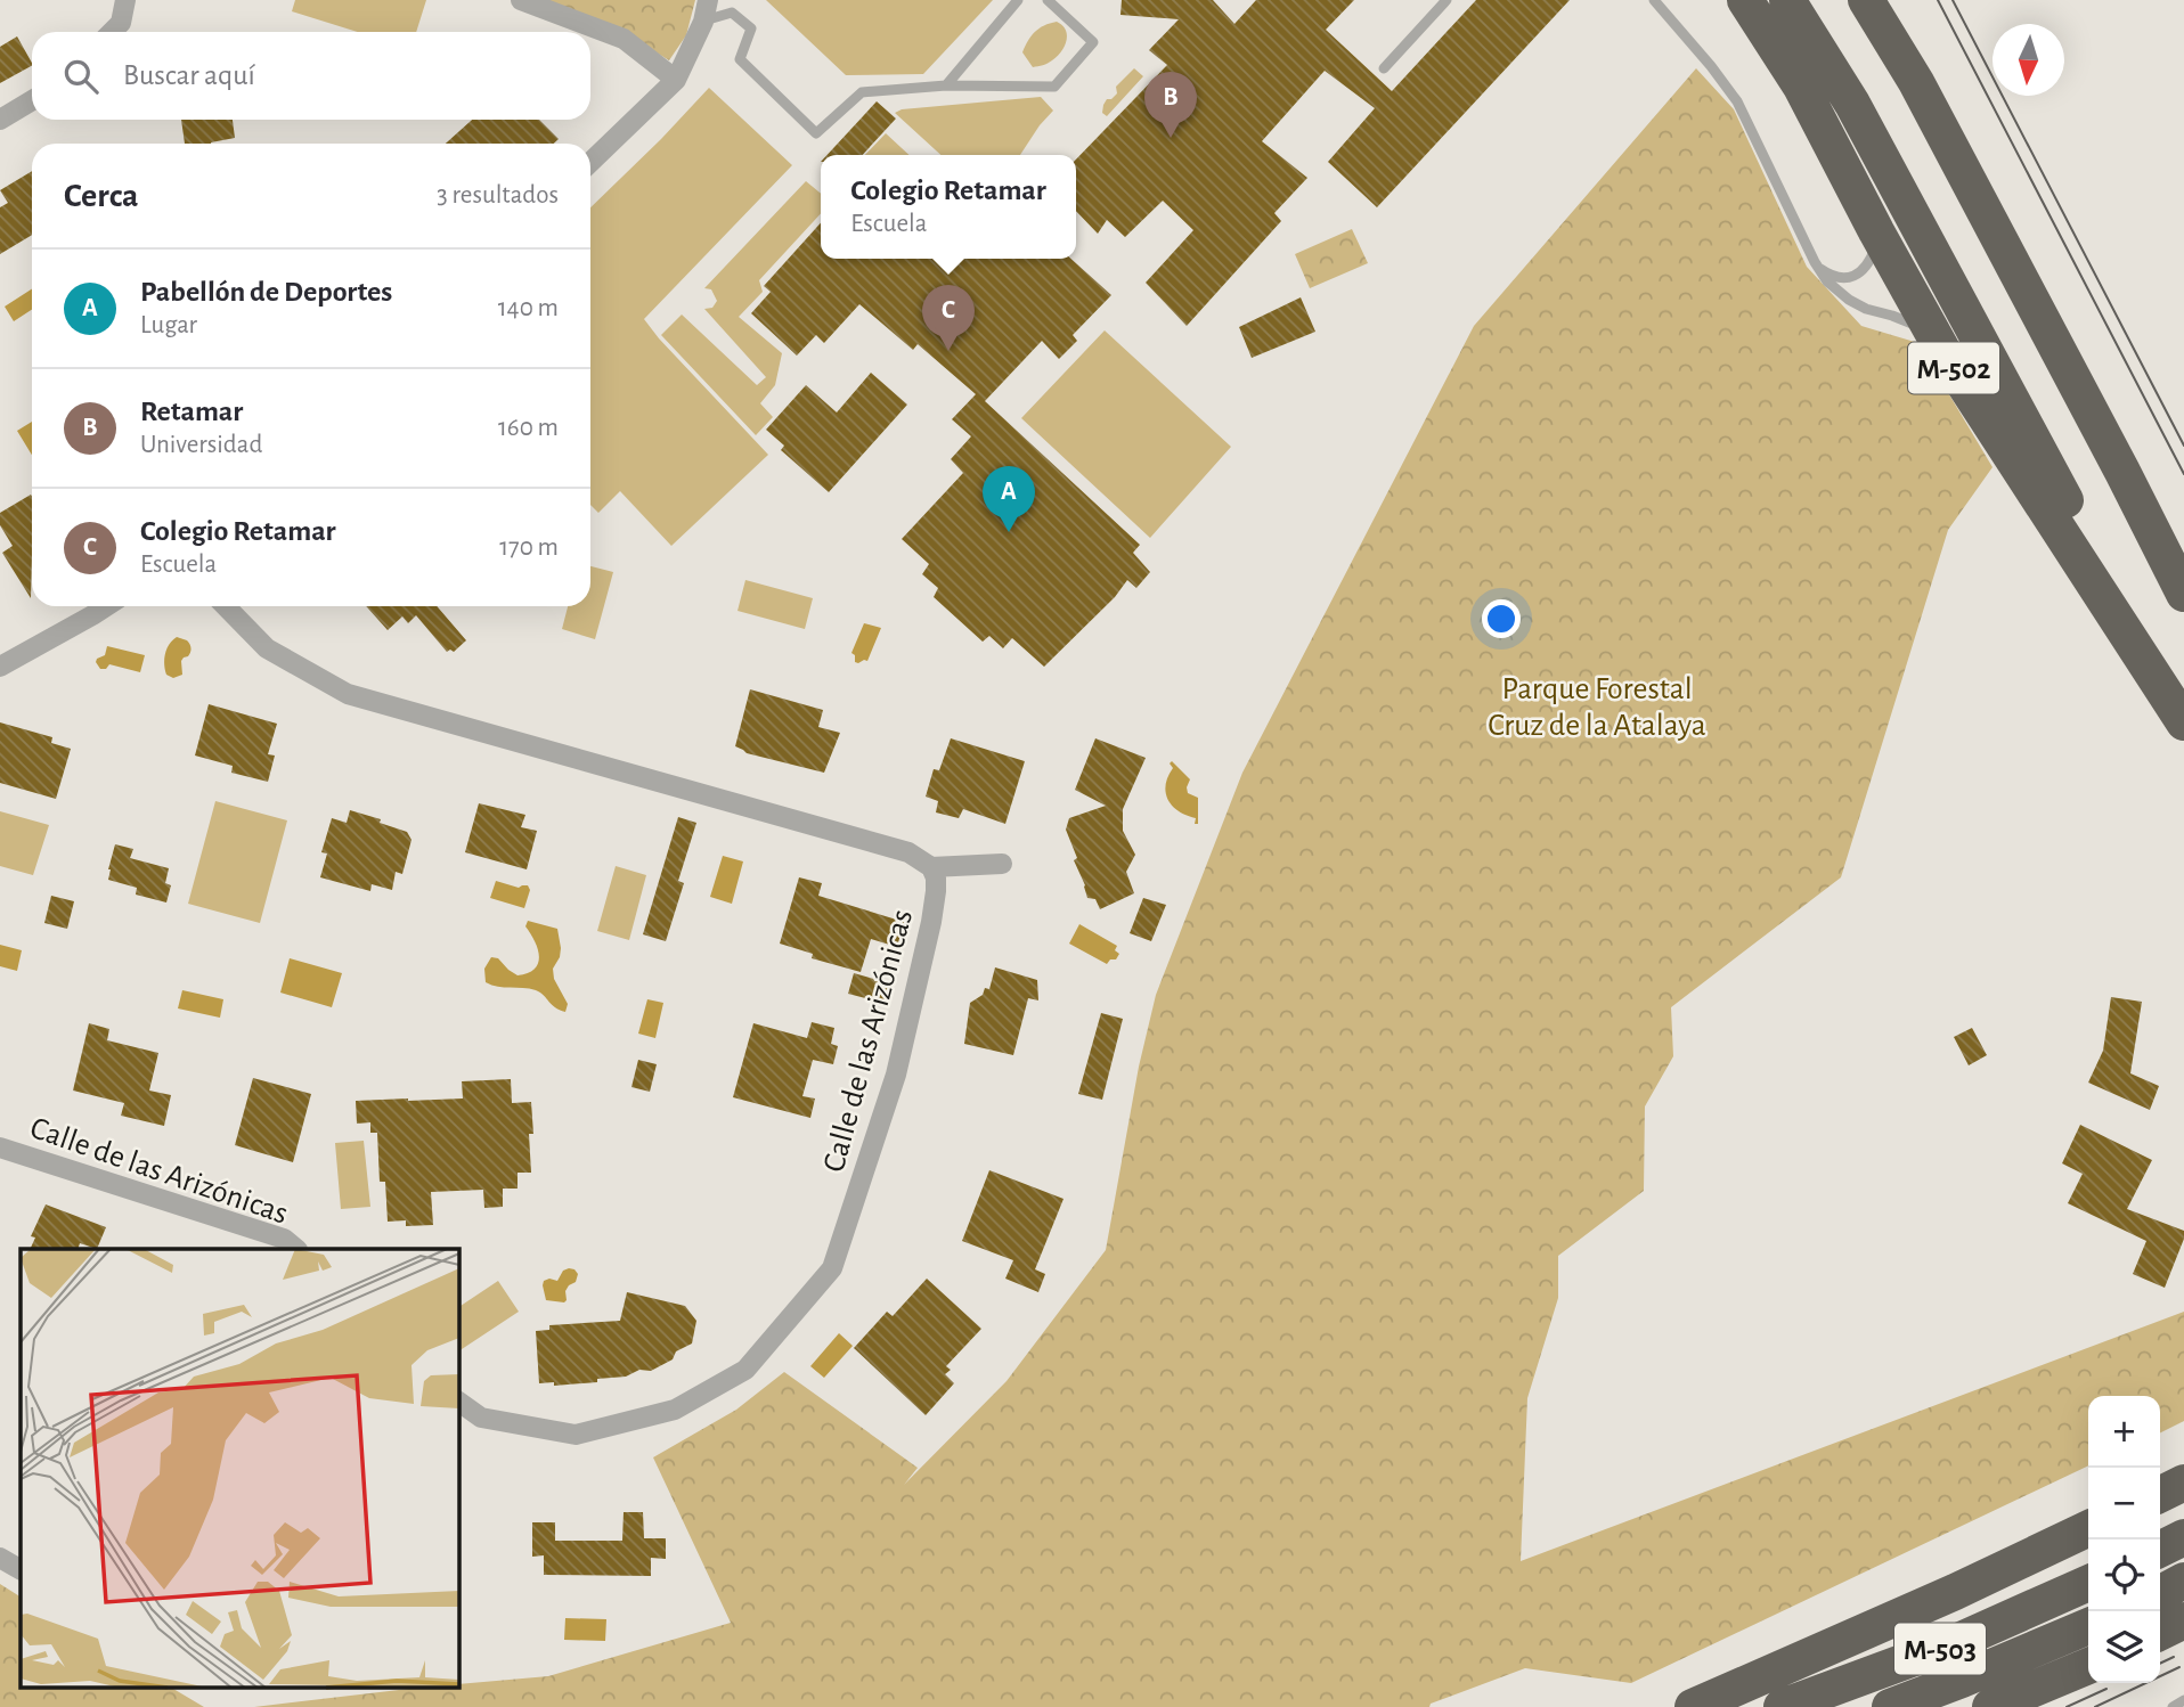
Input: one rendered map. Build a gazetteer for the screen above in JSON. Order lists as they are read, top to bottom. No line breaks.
{"streets":{"highway":["M-502","M-503"],"street":["Calle de las Arizónicas"]},"parks":["Parque Forestal Cruz de la Atalaya"],"north":"bottom","page":{"search":"Buscar aquí","pins":["B","C","A"],"heading":["Cerca","3 resultados"],"popup":["Colegio Retamar","Escuela"],"list":[{"mark":"A","name":"Pabellón de Deportes","note":"Lugar","value":"140 m"},{"mark":"B","name":"Retamar","note":"Universidad","value":"160 m"},{"mark":"C","name":"Colegio Retamar","note":"Escuela","value":"170 m"}],"map_buttons":["+","−"]}}
